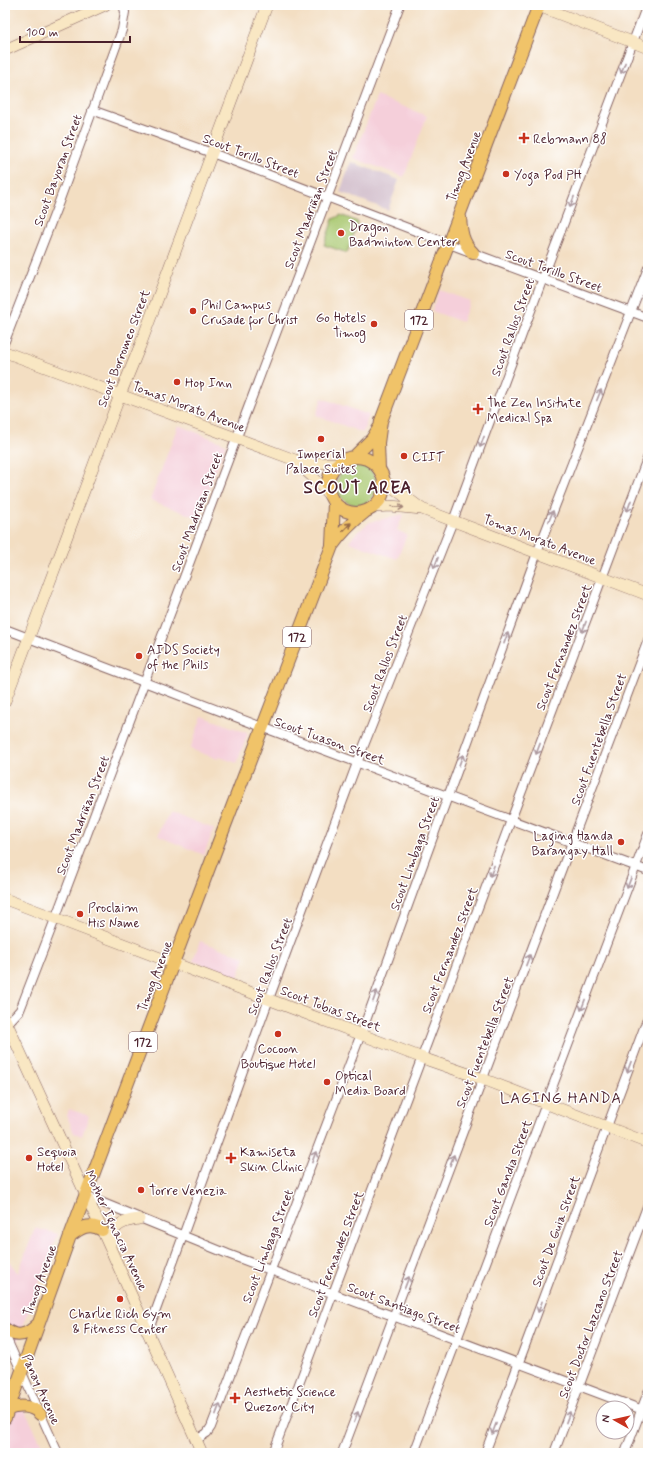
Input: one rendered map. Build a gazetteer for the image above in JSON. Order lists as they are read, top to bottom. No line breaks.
{"streets":{"main road":["Timog Avenue","172"],"street":["Scout Torillo Street","Scout Bayoran Street","Scout Madriñan Street","Scout Rallos Street","Scout Borromeo Street","Tomas Morato Avenue","Scout Fernandez Street","Scout Fuentebella Street","Scout Tuason Street","Scout Limbaga Street","Scout Tobias Street","Scout Gandia Street","Mother Ignacia Avenue","Scout De Guia Street","Scout Santiago Street","Scout Doctor Lazcano Street","Panay Avenue"]},"crossings":[["Scout Torillo Street","Timog Avenue"],["Scout Torillo Street","Scout Bayoran Street"],["Scout Torillo Street","Scout Madriñan Street"],["Scout Torillo Street","Scout Rallos Street"],["Scout Torillo Street","Scout Borromeo Street"],["Scout Torillo Street","Scout Limbaga Street"],["Timog Avenue","172"],["Timog Avenue","Tomas Morato Avenue"],["Timog Avenue","Scout Tuason Street"],["Timog Avenue","Scout Tobias Street"],["Timog Avenue","Mother Ignacia Avenue"],["Timog Avenue","Scout Santiago Street"],["Timog Avenue","Panay Avenue"],["Scout Madriñan Street","Tomas Morato Avenue"],["Scout Madriñan Street","Scout Tuason Street"],["Scout Madriñan Street","Scout Tobias Street"],["Scout Madriñan Street","Mother Ignacia Avenue"],["172","Tomas Morato Avenue"],["Scout Rallos Street","Tomas Morato Avenue"],["Scout Rallos Street","Scout Tuason Street"],["Scout Rallos Street","Scout Tobias Street"],["Scout Rallos Street","Mother Ignacia Avenue"],["Scout Rallos Street","Scout Santiago Street"],["Scout Borromeo Street","Tomas Morato Avenue"],["Scout Borromeo Street","Scout Tuason Street"],["Tomas Morato Avenue","Scout Fernandez Street"],["Tomas Morato Avenue","Scout Limbaga Street"],["Scout Fernandez Street","Scout Tuason Street"],["Scout Fernandez Street","Scout Tobias Street"],["Scout Fernandez Street","Scout Santiago Street"],["Scout Fuentebella Street","Scout Tuason Street"],["Scout Fuentebella Street","Scout Tobias Street"],["Scout Fuentebella Street","Scout Santiago Street"],["Scout Tuason Street","Scout Limbaga Street"],["Scout Tuason Street","Scout Gandia Street"],["Scout Limbaga Street","Scout Tobias Street"],["Scout Limbaga Street","Mother Ignacia Avenue"],["Scout Limbaga Street","Scout Santiago Street"],["Scout Tobias Street","Scout Gandia Street"],["Scout Tobias Street","Scout De Guia Street"],["Scout Gandia Street","Scout Santiago Street"],["Mother Ignacia Avenue","Scout Santiago Street"],["Scout De Guia Street","Scout Santiago Street"],["Scout Santiago Street","Scout Doctor Lazcano Street"]],"one_way":["Scout Rallos Street","Scout Fernandez Street","Scout Fuentebella Street","Scout Limbaga Street","Scout Gandia Street","Scout De Guia Street"],"districts":["SCOUT AREA","LAGING HANDA"],"places":{"health":["Rebmann 88","The Zen Insitute Medical Spa","Kamiseta Skin Clinic","Aesthetic Science Quezon City"],"other":["Yoga Pod PH","Dragon Badminton Center","Phil Campus Crusade for Christ","Go Hotels Timog","Hop Inn","Imperial Palace Suites","CIIT","AIDS Society of the Phils","Laging Handa Barangay Hall","Proclaim His Name","Cocoon Boutique Hotel","Optical Media Board","Sequoia Hotel","Torre Venezia","Charlie Rich Gym & Fitness Center"]},"scale_bar":"100 m","north":"left"}
